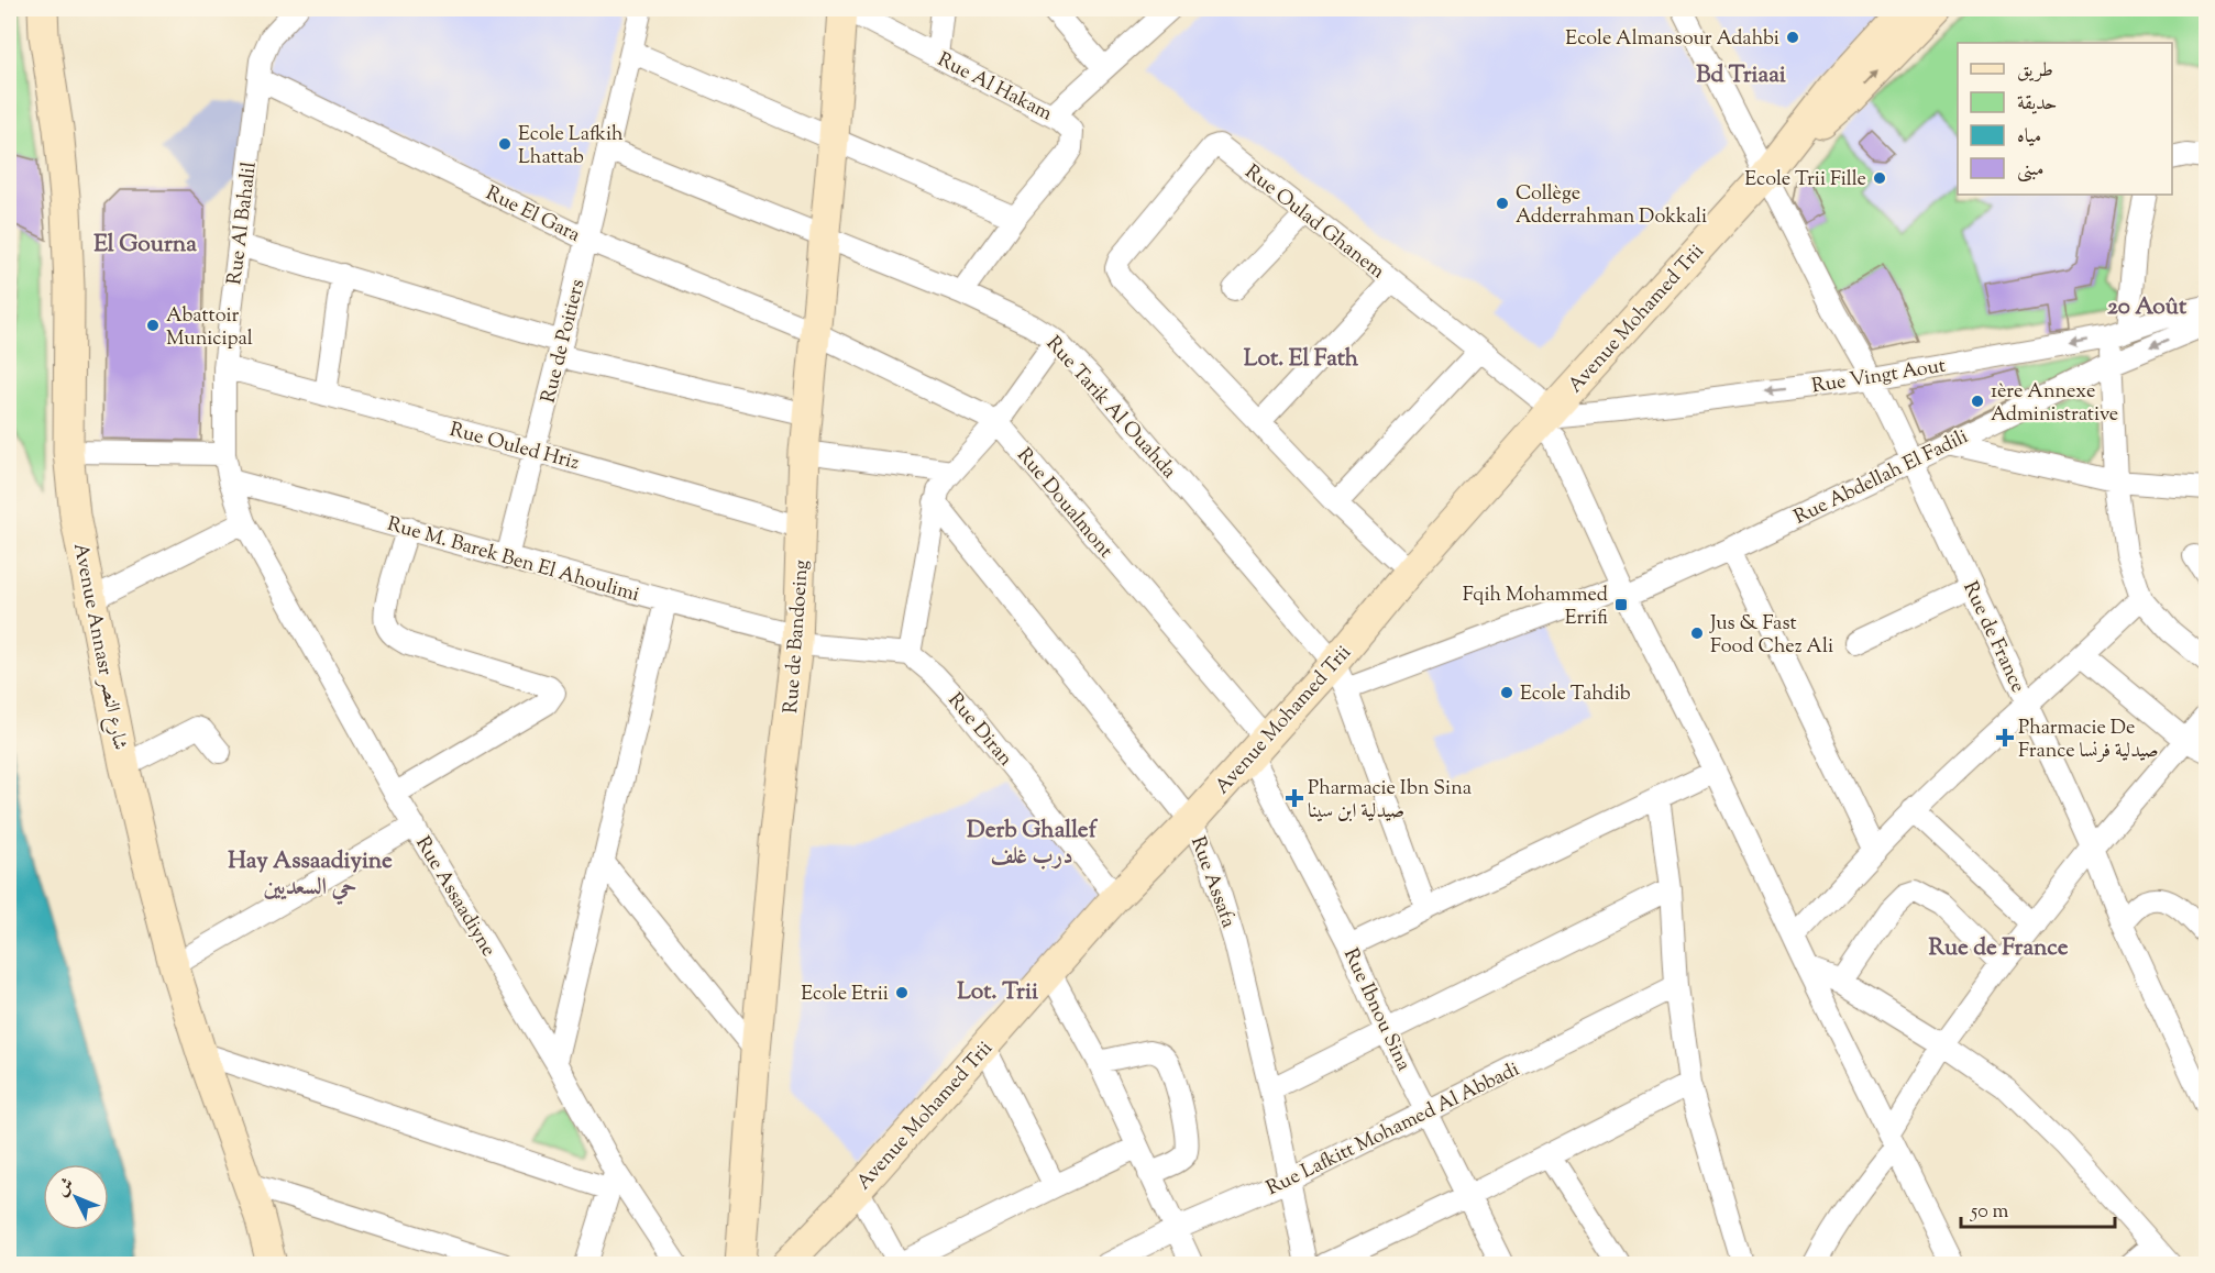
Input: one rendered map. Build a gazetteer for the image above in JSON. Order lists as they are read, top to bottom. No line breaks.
{"streets":{"street":["Rue Al Hakam","Rue El Gara","Rue Oulad Ghanem","Rue Al Bahalil","Avenue Mohamed Trii","Rue de Poitiers","Rue Vingt Aout","Rue Tarik Al Ouahda","Rue Ouled Hriz","Rue Abdellah El Fadili","Rue Doualmont","Rue M. Barek Ben El Ahoulimi","Rue de Bandoeing","Rue de France","Avenue Annasr شارع النصر","Rue Diran","Rue Assafa","Rue Assaadiyne","Rue Ibnou Sina","Rue Lafkitt Mohamed Al Abbadi"]},"crossings":[["Rue Al Hakam","Rue Tarik Al Ouahda"],["Rue Al Hakam","Rue de Bandoeing"],["Rue El Gara","Rue Al Bahalil"],["Rue El Gara","Rue de Poitiers"],["Rue El Gara","Rue Doualmont"],["Rue El Gara","Rue de Bandoeing"],["Rue Oulad Ghanem","Avenue Mohamed Trii"],["Rue Oulad Ghanem","Rue Vingt Aout"],["Rue Oulad Ghanem","Rue Abdellah El Fadili"],["Rue Al Bahalil","Rue Ouled Hriz"],["Rue Al Bahalil","Rue M. Barek Ben El Ahoulimi"],["Rue Al Bahalil","Rue Assaadiyne"],["Avenue Mohamed Trii","Rue Vingt Aout"],["Avenue Mohamed Trii","Rue Tarik Al Ouahda"],["Avenue Mohamed Trii","Rue Doualmont"],["Avenue Mohamed Trii","Rue de France"],["Avenue Mohamed Trii","Rue Diran"],["Avenue Mohamed Trii","Rue Assafa"],["Avenue Mohamed Trii","Rue Ibnou Sina"],["Rue de Poitiers","Rue Tarik Al Ouahda"],["Rue de Poitiers","Rue Ouled Hriz"],["Rue de Poitiers","Rue M. Barek Ben El Ahoulimi"],["Rue Vingt Aout","Rue de France"],["Rue Tarik Al Ouahda","Rue Abdellah El Fadili"],["Rue Tarik Al Ouahda","Rue de Bandoeing"],["Rue Ouled Hriz","Rue de Bandoeing"],["Rue Abdellah El Fadili","Rue de France"],["Rue Doualmont","Rue de Bandoeing"],["Rue Doualmont","Rue Ibnou Sina"],["Rue M. Barek Ben El Ahoulimi","Rue de Bandoeing"],["Rue Assafa","Rue Lafkitt Mohamed Al Abbadi"],["Rue Ibnou Sina","Rue Lafkitt Mohamed Al Abbadi"]],"districts":["Bd Triaai","El Gourna","20 Août","Lot. El Fath","Derb Ghallef درب غلف","Hay Assaadiyine حي السعديين","Rue de France","Lot. Trii"],"places":{"other":["Ecole Almansour Adahbi","Ecole Lafkih Lhattab","Ecole Trii Fille","Collège Adderrahman Dokkali","Abattoir Municipal","1ère Annexe Administrative","Jus & Fast Food Chez Ali","Ecole Tahdib","Ecole Etrii"],"transit":["Fqih Mohammed Errifi"],"health":["Pharmacie De France صيدلية فرنسا","Pharmacie Ibn Sina صيدلية ابن سينا"]},"legend":["طريق","حديقة","مياه","مبنى"],"scale_bar":"50 m","north":"top left"}
